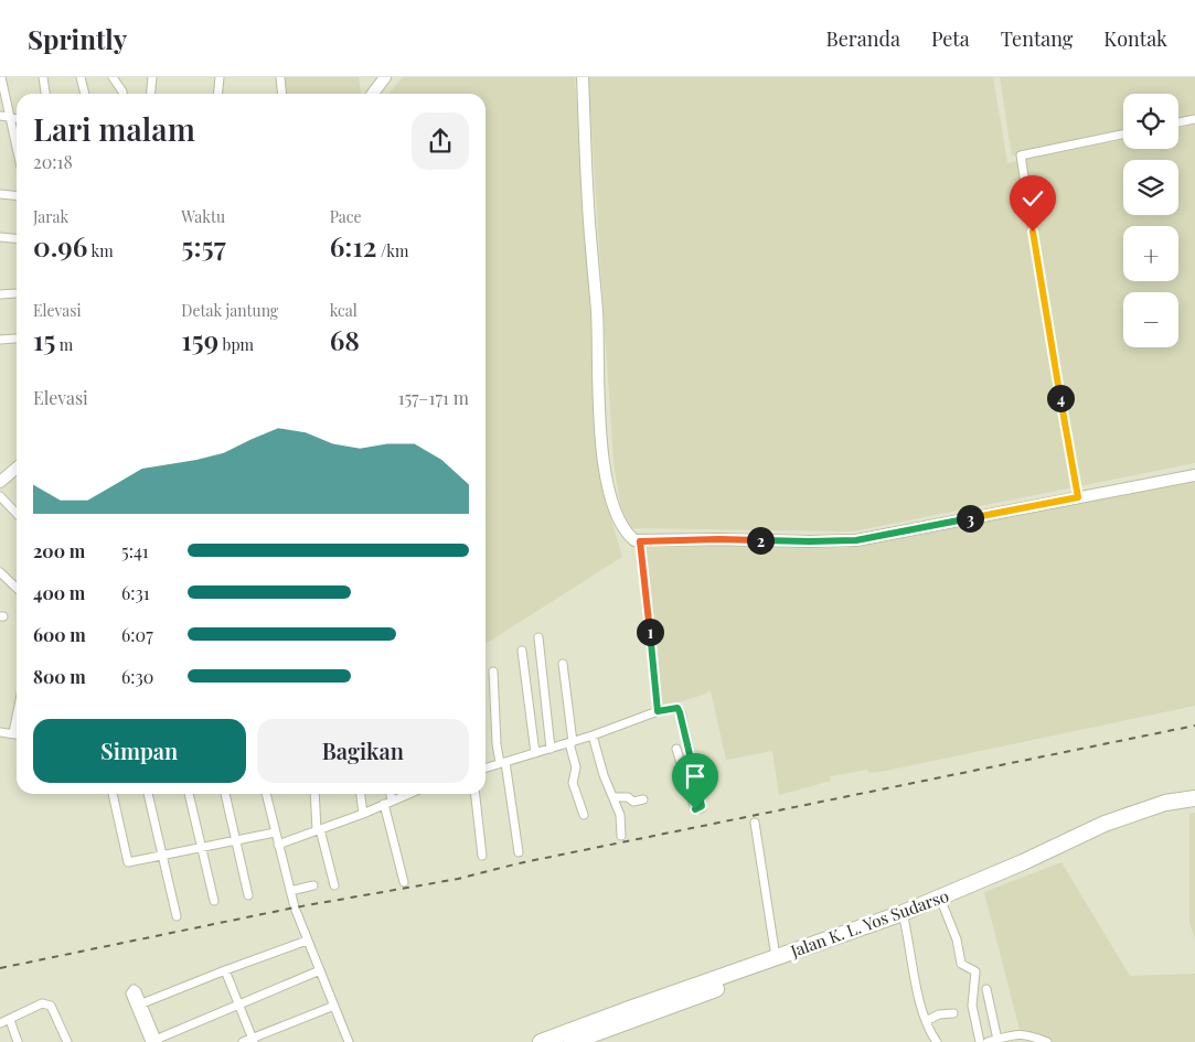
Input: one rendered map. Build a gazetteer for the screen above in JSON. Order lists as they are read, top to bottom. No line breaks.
{"streets":{"highway":["Jalan K. L. Yos Sudarso"]},"page":{"header":"Sprintly","nav":["Beranda","Peta","Tentang","Kontak"],"map_buttons":["+","−"],"heading":["Lari malam","20:18"],"stats":[["Jarak","0.96 km"],["Waktu","5:57"],["Pace","6:12 /km"],["Elevasi","15 m"],["Detak jantung","159 bpm"],["kcal","68"]],"chart":["Elevasi","157–171 m"],"pins":["4","3","2","1"],"list":[{"name":"200 m","note":"5:41"},{"name":"400 m","note":"6:31"},{"name":"600 m","note":"6:07"},{"name":"800 m","note":"6:30"}],"buttons":["Simpan","Bagikan"]}}
